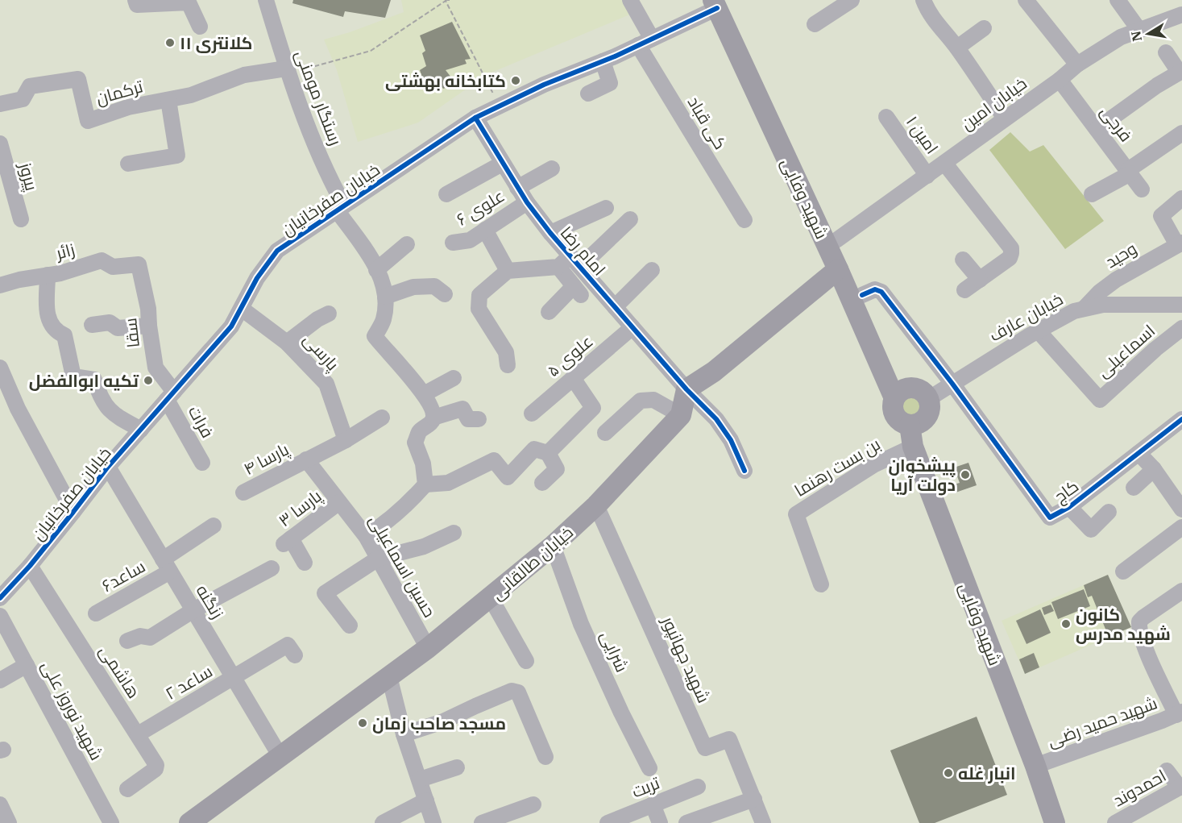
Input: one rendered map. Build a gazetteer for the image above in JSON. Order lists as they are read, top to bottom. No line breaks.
{"streets":{"main road":["شهید وفایی","خیابان طالقانی"],"street":["ترکمان","رستگار مومنی","خیابان امین","کی قباد","فرجی","امین ۱","پیروز","خیابان صفرخانیان","علوی ۶","زائر","امام رضا","وحید","خیابان عارف","سقا","اسماعیلی","پارسی","علوی ۵","فرات","پارسا ۴","بن بست رهنما","کاج","پارسا ۳","حسین اسماعیلی","ساعد۶","زنگنه","شرایی","شهید جهانپور","هاشمی","ساعد ۲","شهید نوروز علی","شهید حمید رضی","تربت","احمدوند"]},"crossings":[["ترکمان","رستگار مومنی"],["رستگار مومنی","خیابان صفرخانیان"],["خیابان امین","فرجی"],["خیابان امین","امین ۱"],["کی قباد","خیابان صفرخانیان"],["شهید وفایی","خیابان صفرخانیان"],["شهید وفایی","خیابان عارف"],["شهید وفایی","بن بست رهنما"],["شهید وفایی","شهید حمید رضی"],["خیابان صفرخانیان","امام رضا"],["خیابان صفرخانیان","سقا"],["خیابان صفرخانیان","پارسی"],["خیابان صفرخانیان","فرات"],["خیابان صفرخانیان","زنگنه"],["خیابان صفرخانیان","هاشمی"],["علوی ۶","امام رضا"],["زائر","سقا"],["امام رضا","علوی ۵"],["وحید","خیابان عارف"],["خیابان عارف","اسماعیلی"],["خیابان عارف","کاج"],["سقا","فرات"],["پارسی","پارسا ۴"],["پارسا ۴","حسین اسماعیلی"],["پارسا ۳","حسین اسماعیلی"],["خیابان طالقانی","حسین اسماعیلی"],["خیابان طالقانی","زنگنه"],["خیابان طالقانی","شرایی"],["خیابان طالقانی","شهید جهانپور"],["ساعد۶","زنگنه"],["زنگنه","ساعد ۲"],["هاشمی","ساعد ۲"]],"places":["کلانتری ۱۱","کتابخانه بهشتی","تکیه ابوالفضل","پیشخوان دولت آریا","کانون شهید مدرس","مسجد صاحب زمان","انبار غله"],"north":"left"}
